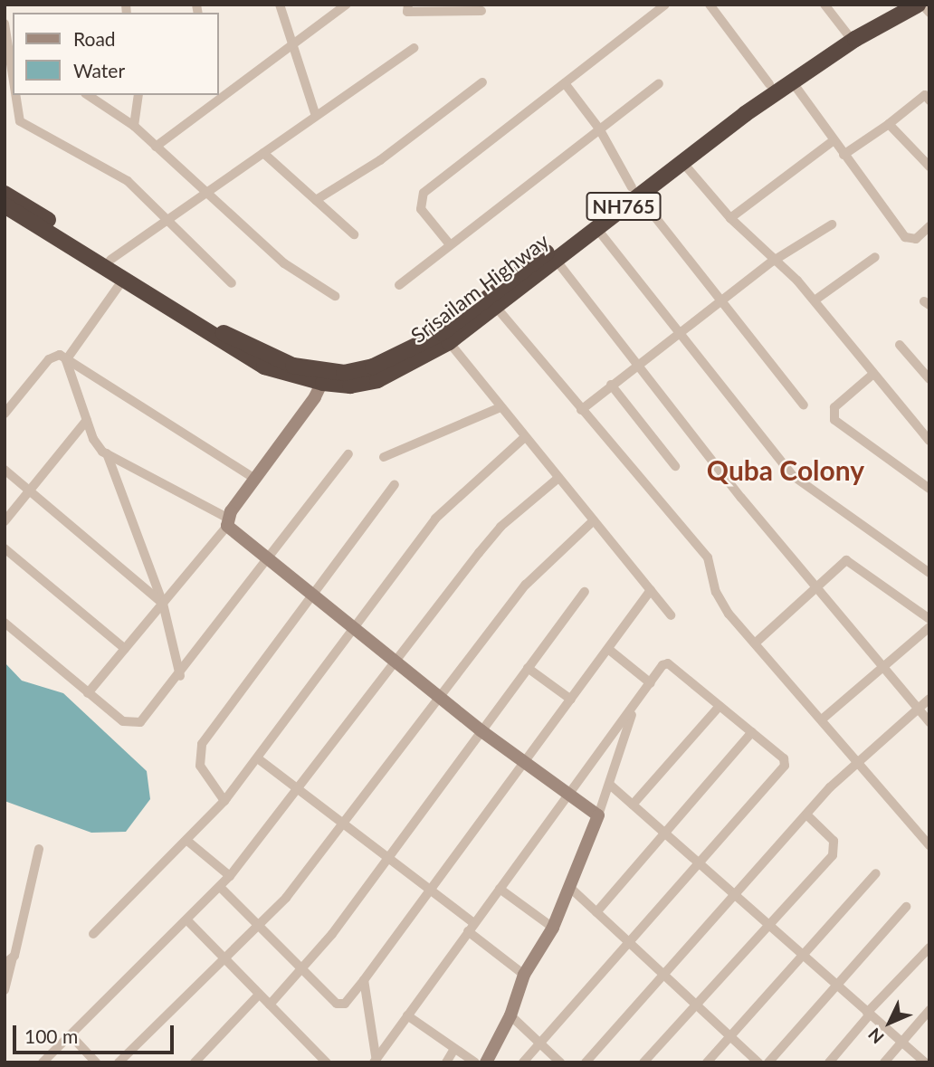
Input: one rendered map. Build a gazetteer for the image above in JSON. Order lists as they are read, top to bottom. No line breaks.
{"streets":{"highway":["NH765","Srisailam Highway"]},"districts":["Quba Colony"],"legend":["Road","Water"],"scale_bar":"100 m","north":"bottom left"}
